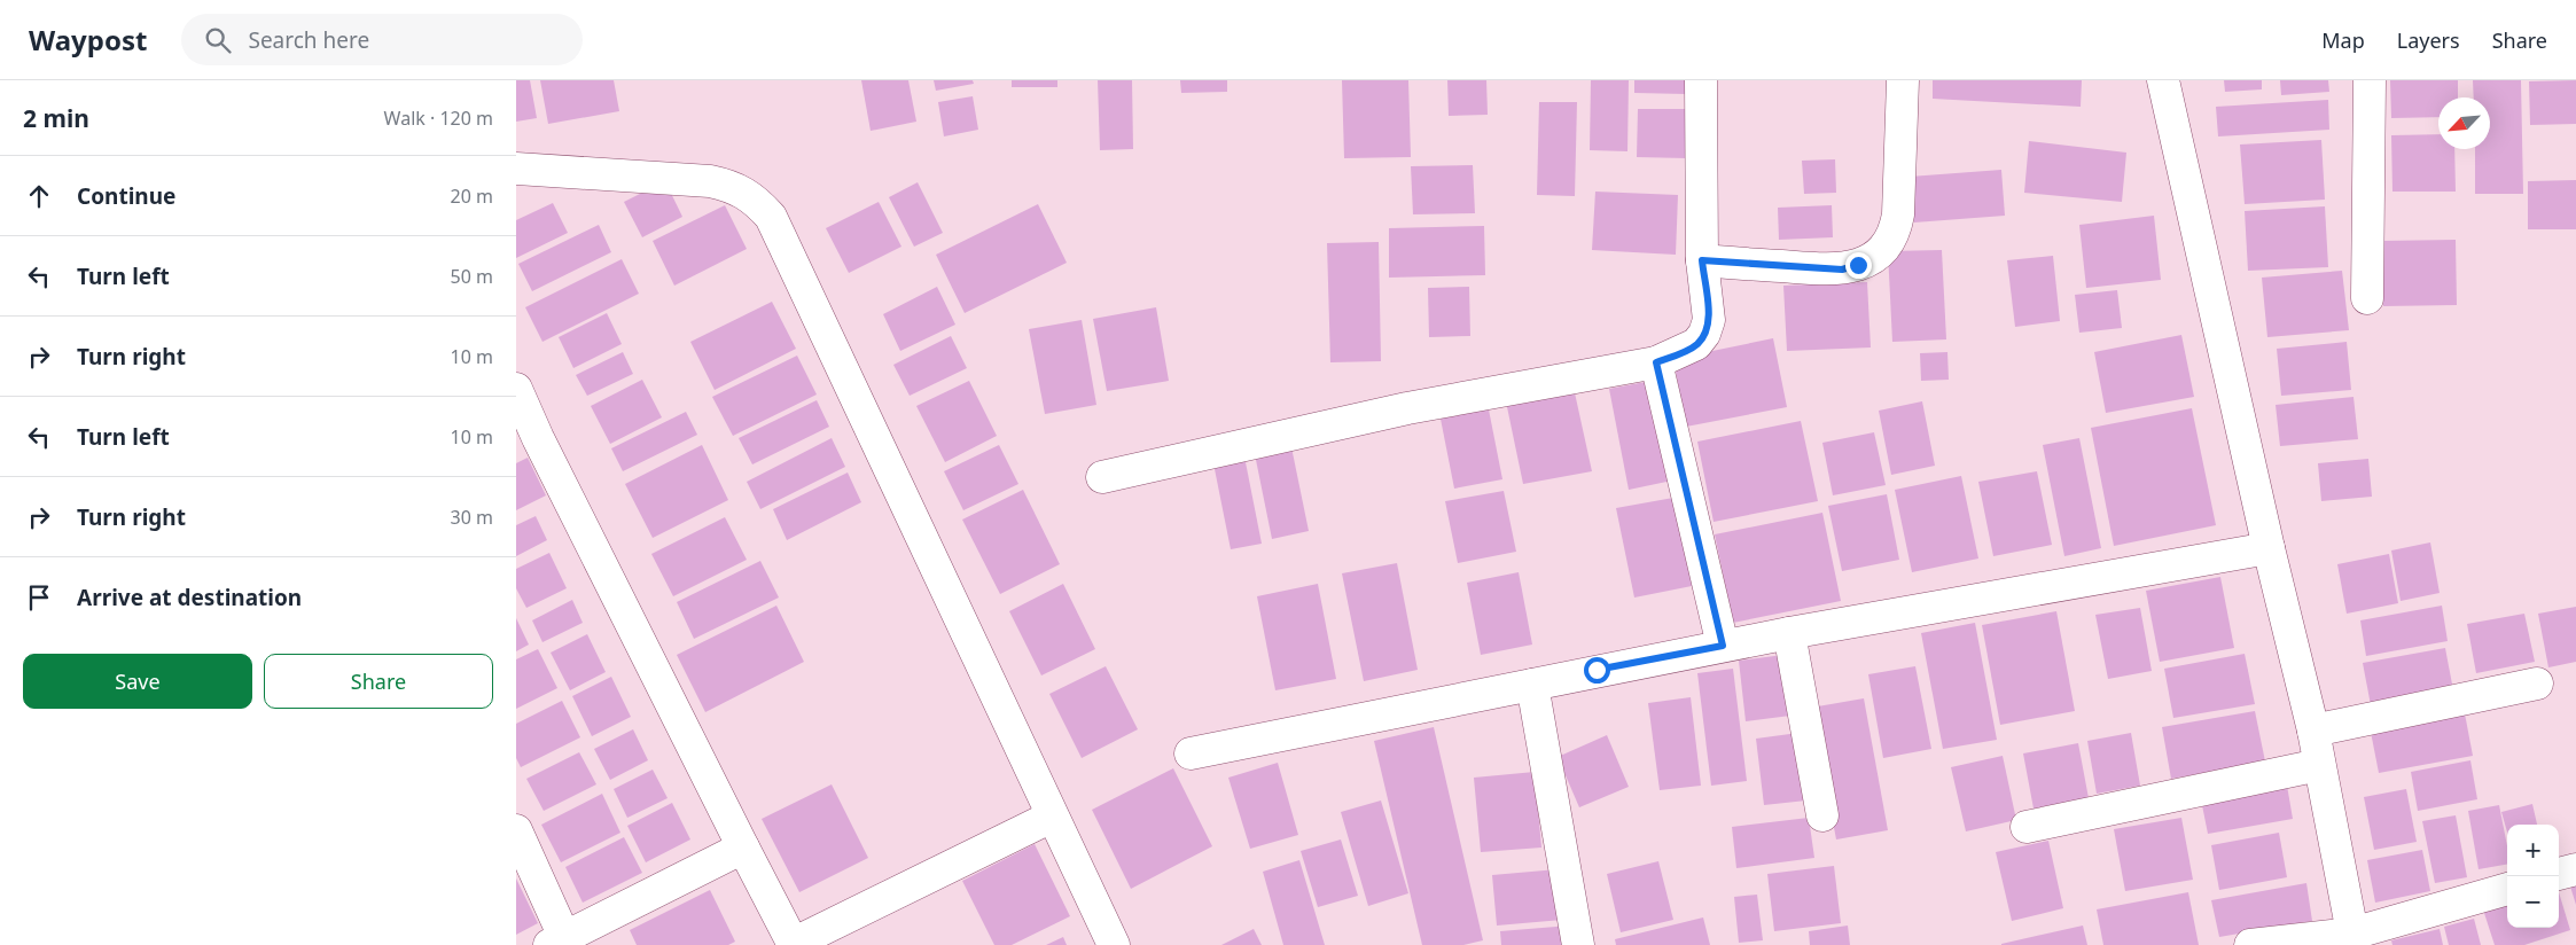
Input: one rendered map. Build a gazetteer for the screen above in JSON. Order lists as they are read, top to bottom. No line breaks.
{"north":"bottom left","page":{"header":"Waypost","search":"Search here","nav":["Map","Layers","Share"],"heading":["2 min","Walk · 120 m"],"list":[["Continue","20 m"],["Turn left","50 m"],["Turn right","10 m"],["Turn left","10 m"],["Turn right","30 m"],"Arrive at destination"],"buttons":["Save","Share"],"map_buttons":["+","−"]}}
